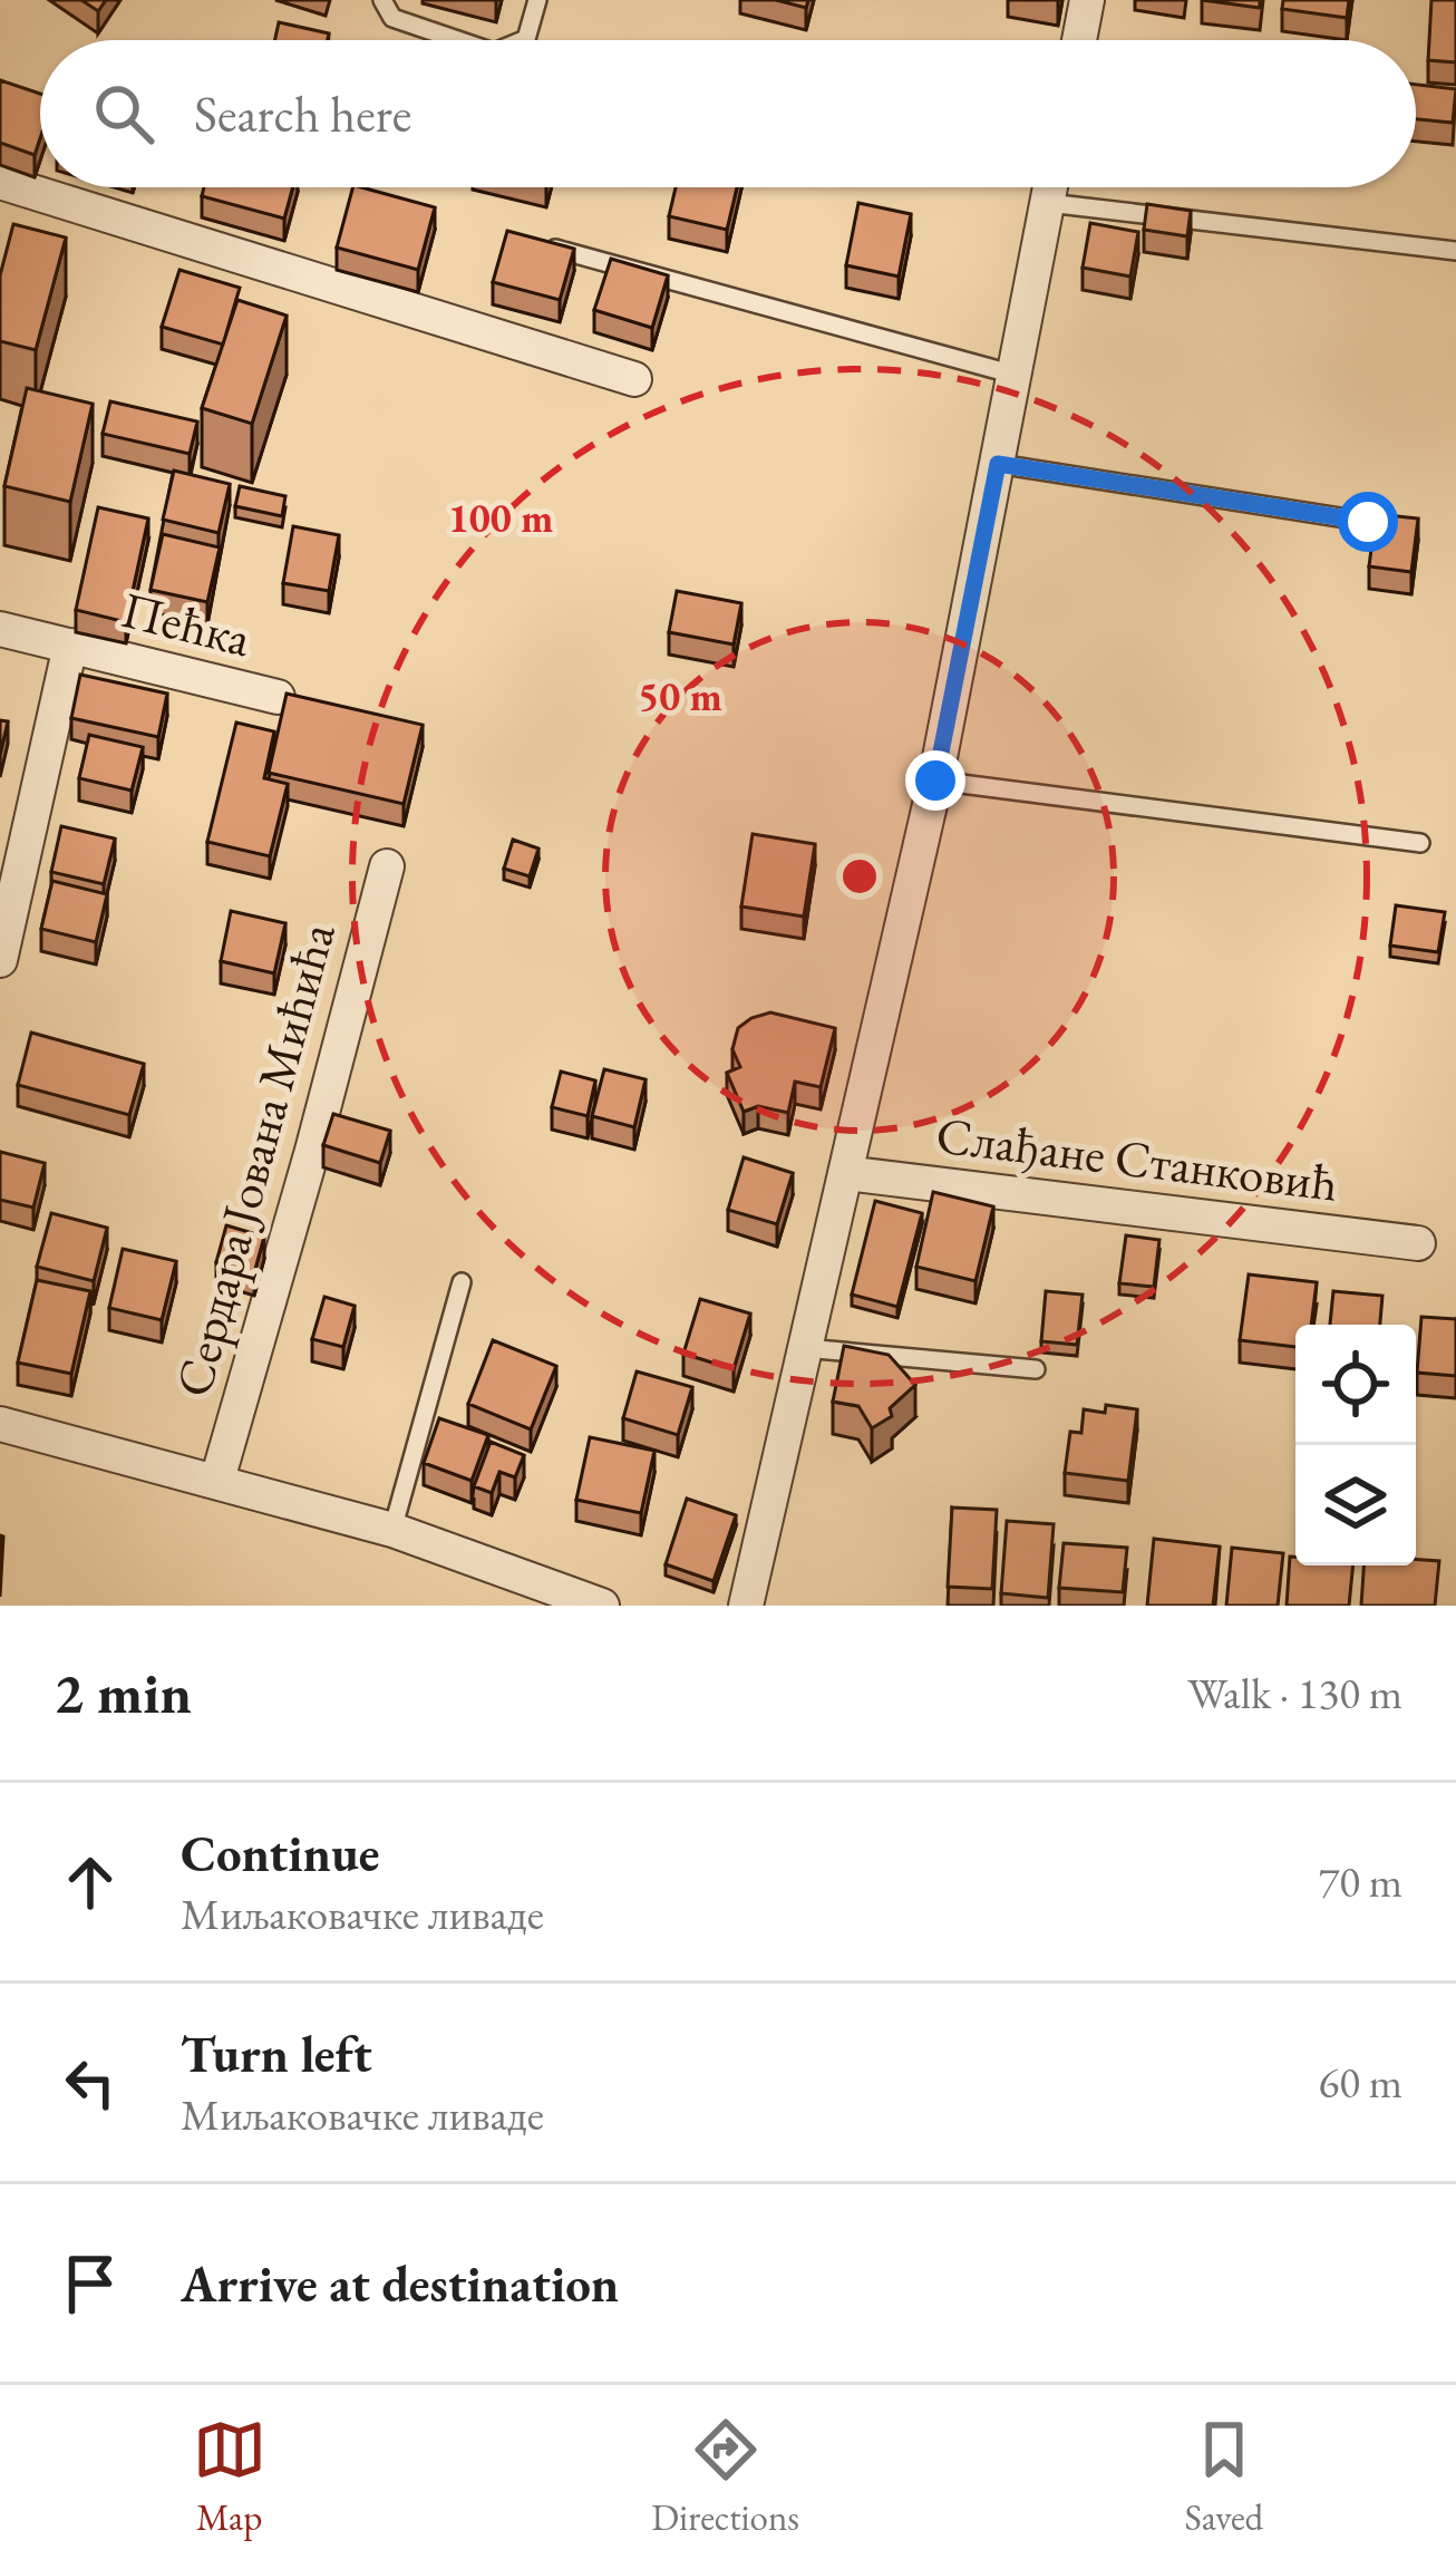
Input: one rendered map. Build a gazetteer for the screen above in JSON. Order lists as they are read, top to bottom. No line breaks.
{"streets":{"street":["Пећка","Слађане Станковић","Сердара Јована Мићића"]},"page":{"search":"Search here","heading":["2 min","Walk · 130 m"],"list":[["Continue","Миљаковачке ливаде","70 m"],["Turn left","Миљаковачке ливаде","60 m"],"Arrive at destination"],"nav":["Map","Directions","Saved"]},"rings":["100 m","50 m"]}
